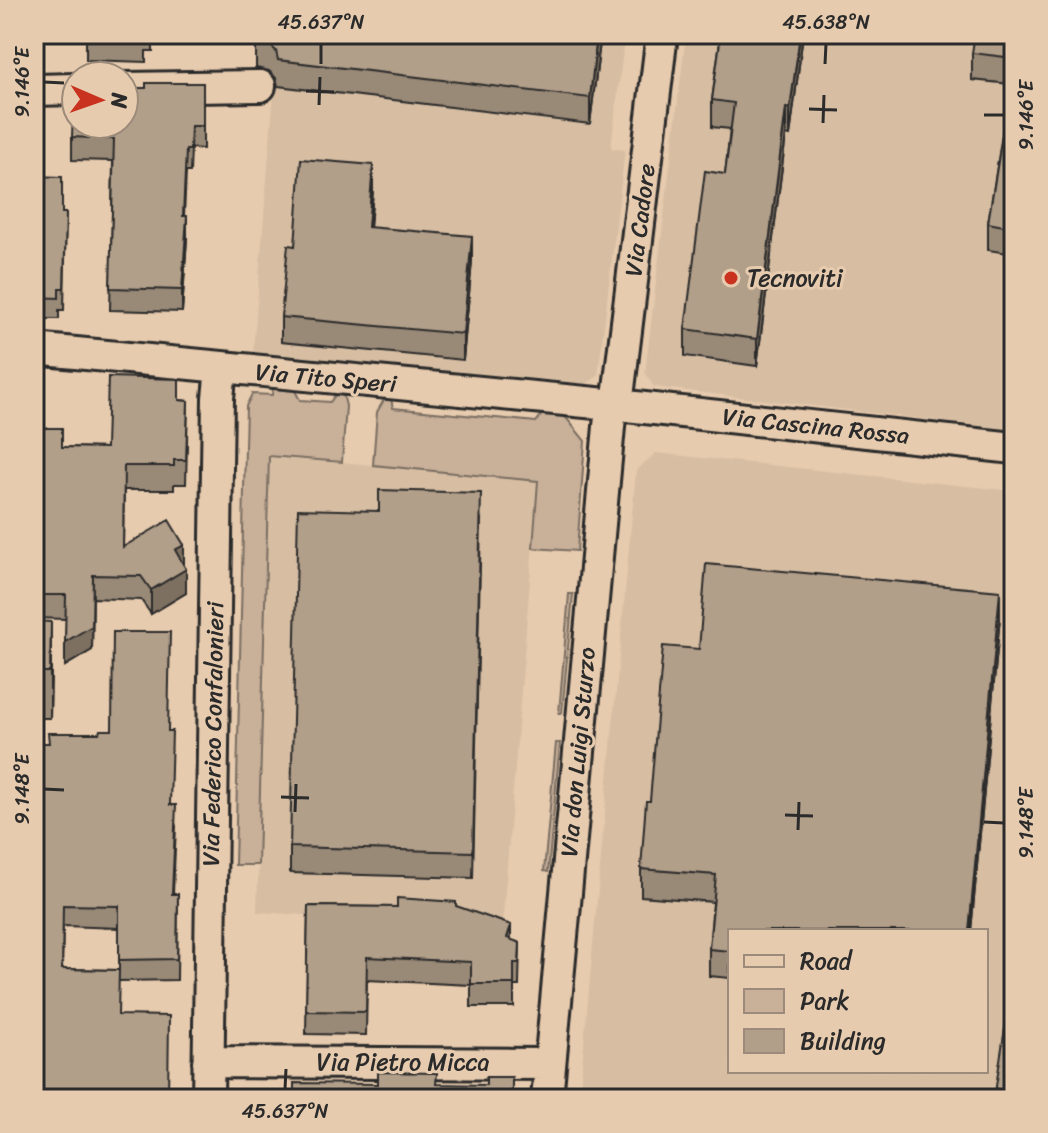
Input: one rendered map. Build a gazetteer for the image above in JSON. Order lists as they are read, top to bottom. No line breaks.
{"streets":{"street":["Via Cadore","Via Tito Speri","Via Cascina Rossa","Via Federico Confalonieri","Via don Luigi Sturzo","Via Pietro Micca"]},"crossings":[["Via Cadore","Via Tito Speri"],["Via Cadore","Via Cascina Rossa"],["Via Cadore","Via don Luigi Sturzo"],["Via Tito Speri","Via Cascina Rossa"],["Via Tito Speri","Via Federico Confalonieri"],["Via Tito Speri","Via don Luigi Sturzo"],["Via Cascina Rossa","Via don Luigi Sturzo"],["Via Federico Confalonieri","Via Pietro Micca"],["Via don Luigi Sturzo","Via Pietro Micca"]],"places":["Tecnoviti"],"legend":["Road","Park","Building"],"north":"right","coordinates":["45.637°N","45.638°N","9.146°E","9.148°E"]}
